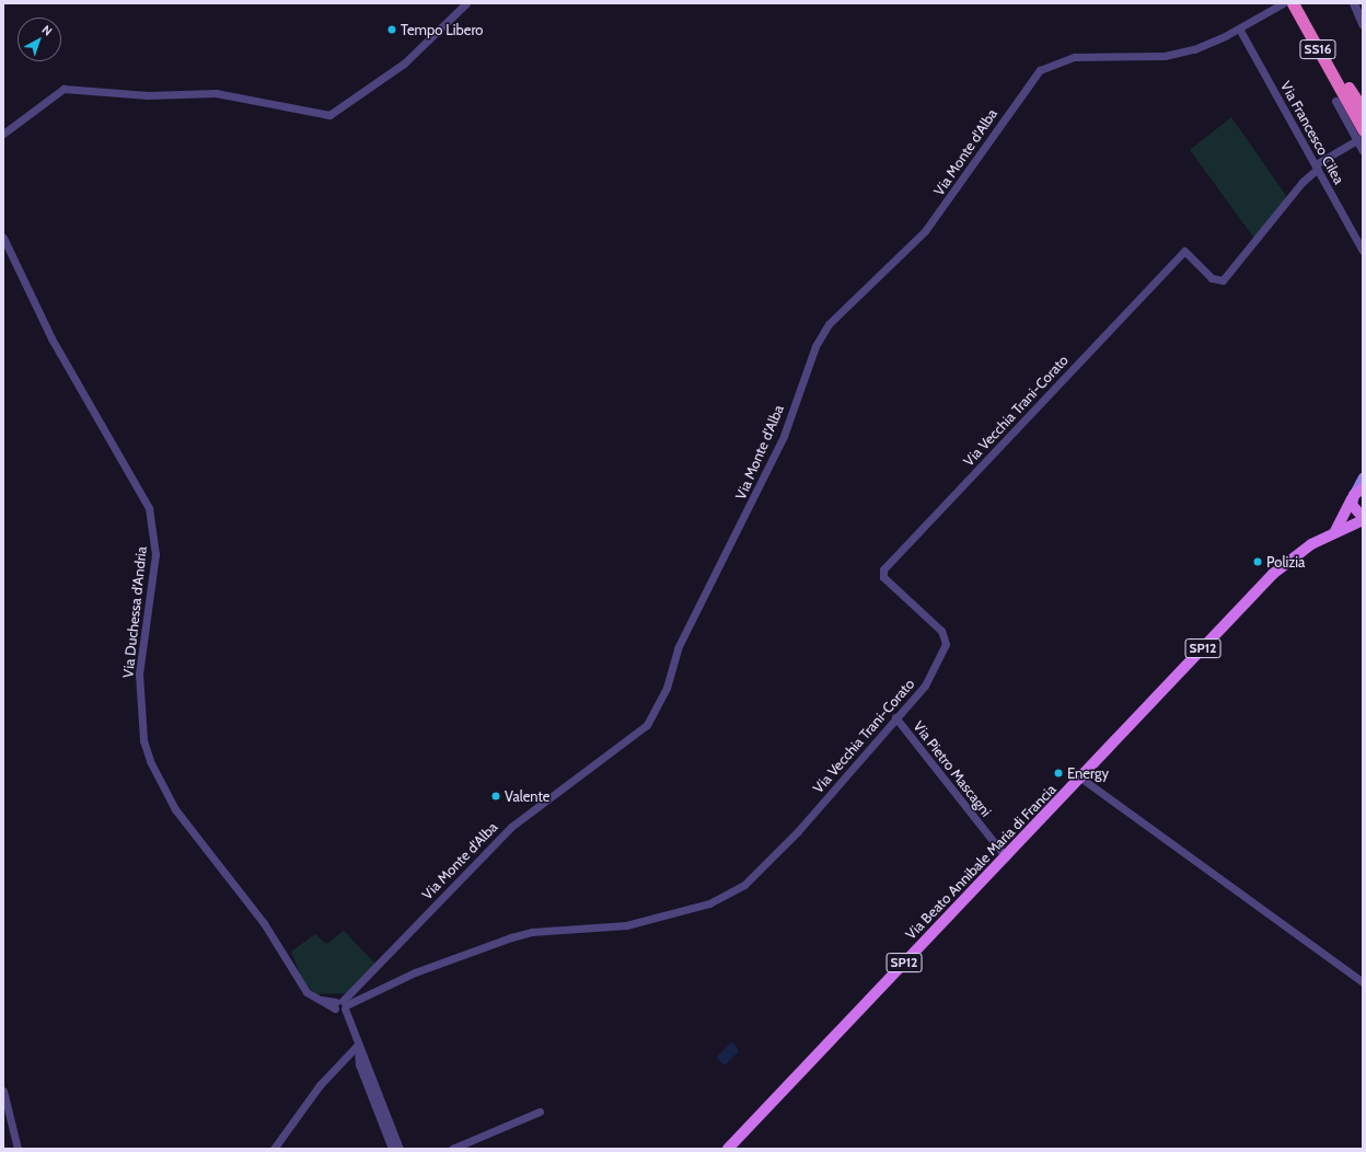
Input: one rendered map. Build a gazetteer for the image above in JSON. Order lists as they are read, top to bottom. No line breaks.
{"streets":{"highway":["SS16"],"main road":["SP12","Via Beato Annibale Maria di Francia"],"street":["Via Francesco Cilea","Via Monte d'Alba","Via Vecchia Trani-Corato","Via Duchessa d'Andria","Via Pietro Mascagni"]},"crossings":[["SS16","Via Monte d'Alba"],["Via Francesco Cilea","Via Monte d'Alba"],["Via Francesco Cilea","Via Vecchia Trani-Corato"],["Via Monte d'Alba","Via Vecchia Trani-Corato"],["Via Monte d'Alba","Via Duchessa d'Andria"],["Via Vecchia Trani-Corato","Via Duchessa d'Andria"],["Via Vecchia Trani-Corato","Via Pietro Mascagni"],["Via Pietro Mascagni","Via Beato Annibale Maria di Francia"]],"places":["Tempo Libero","Polizia","Energy","Valente"],"north":"top right"}
